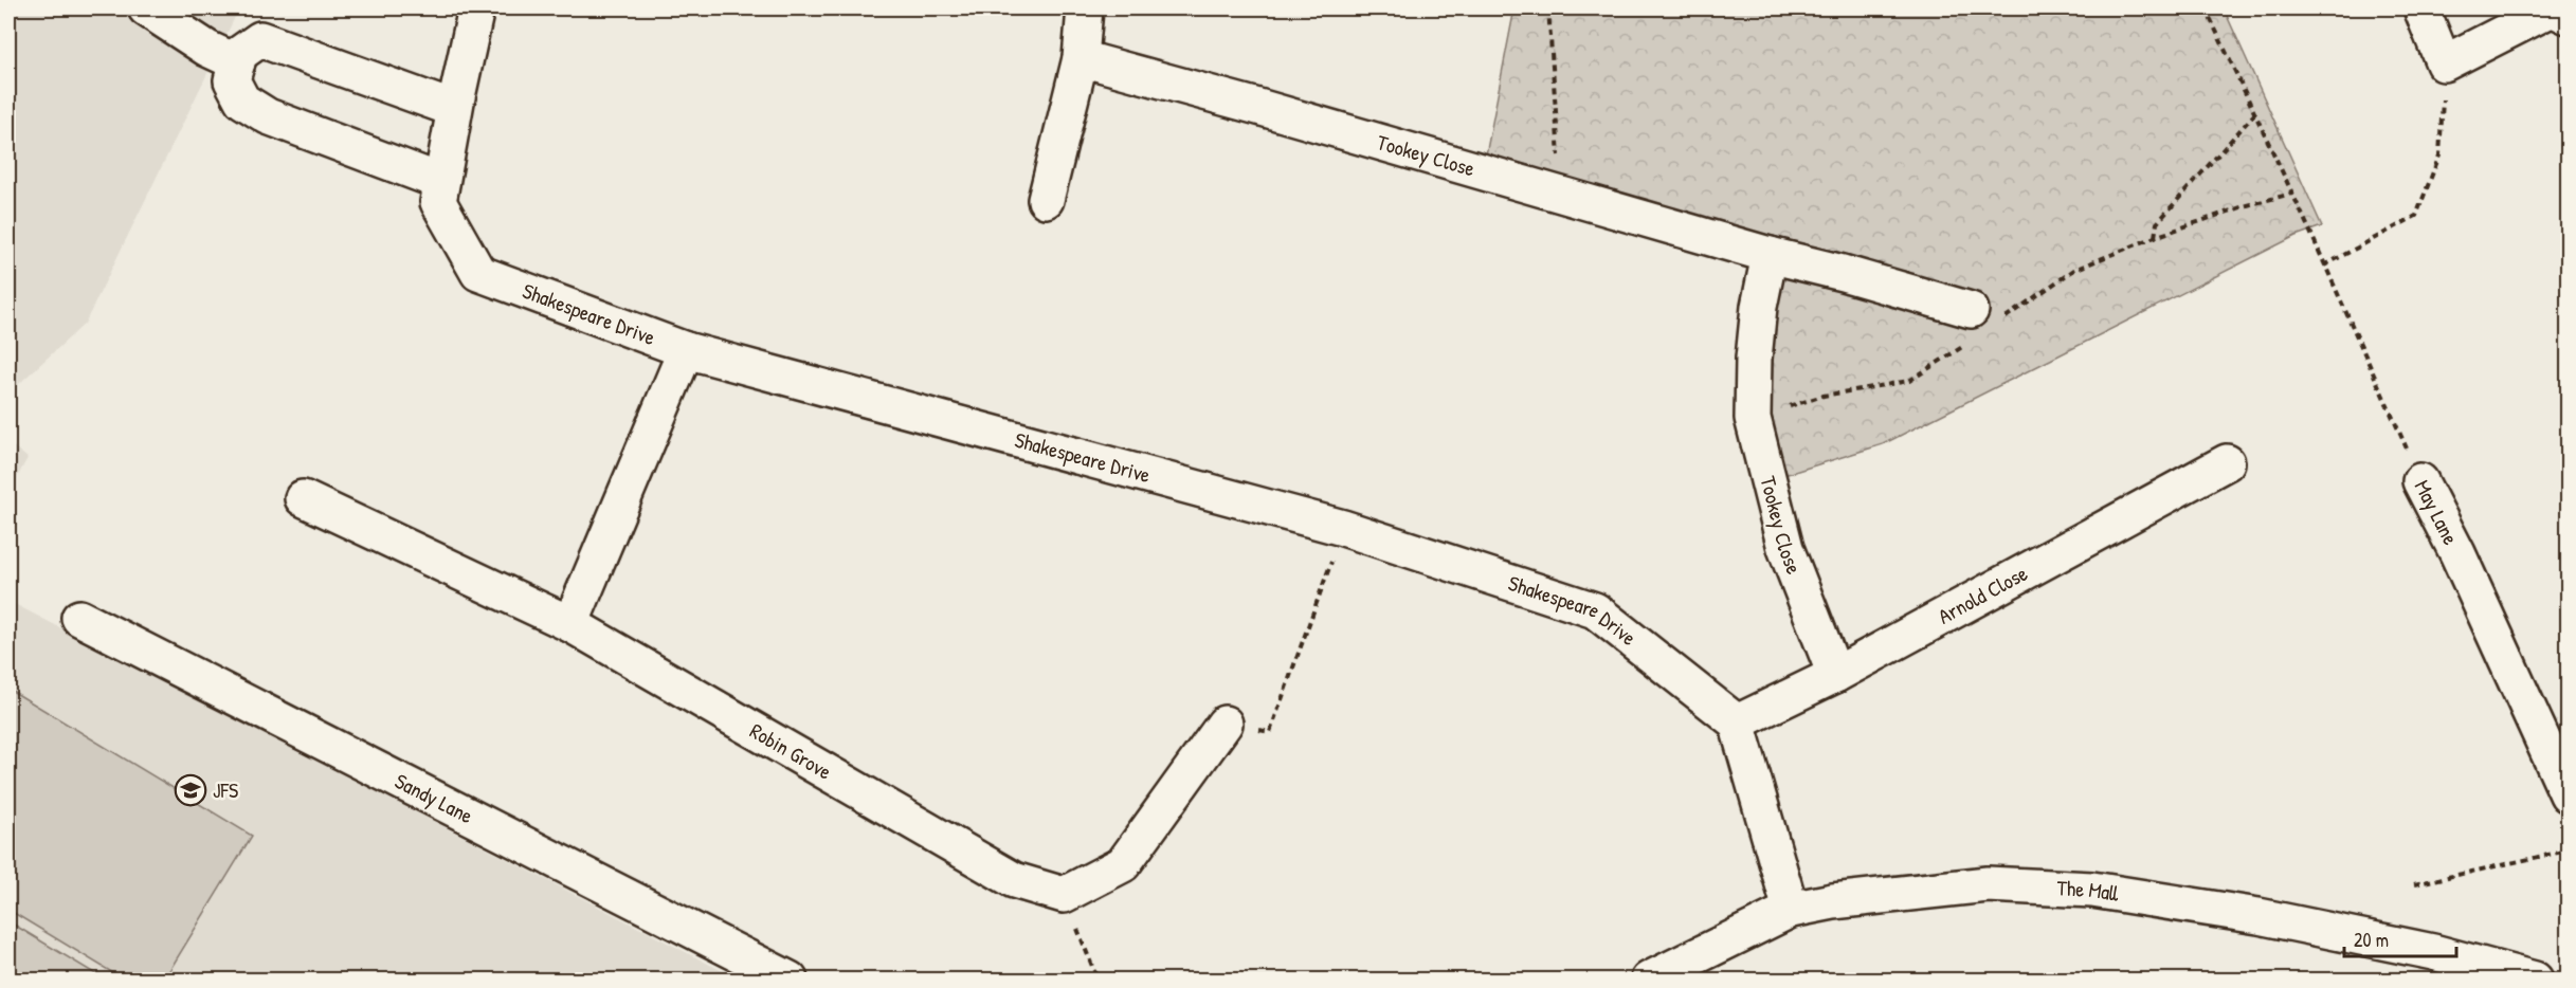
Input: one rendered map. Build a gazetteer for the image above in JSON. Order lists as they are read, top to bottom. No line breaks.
{"streets":{"street":["Tookey Close","Shakespeare Drive","May Lane","Arnold Close","Robin Grove","Sandy Lane","The Mall"]},"crossings":[["Tookey Close","Arnold Close"],["Shakespeare Drive","Arnold Close"]],"places":{"school or university":["JFS"]},"scale_bar":"20 m"}
